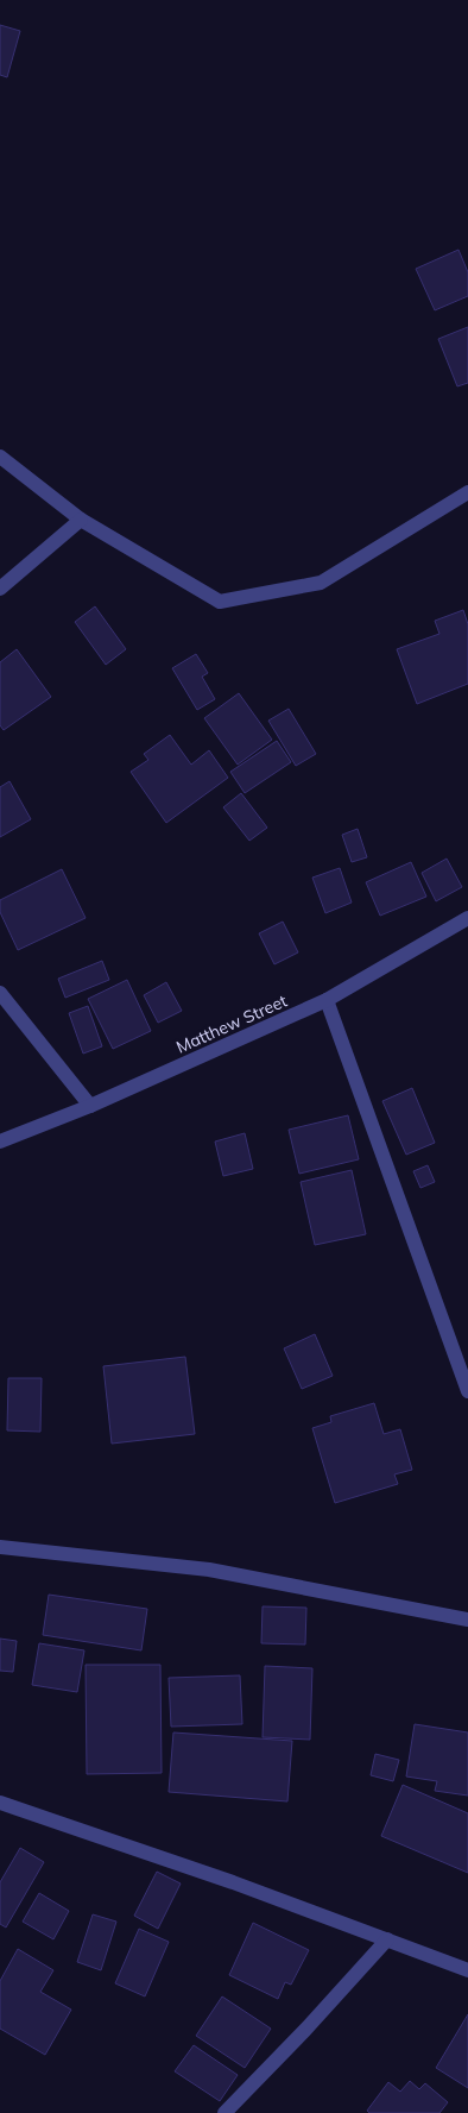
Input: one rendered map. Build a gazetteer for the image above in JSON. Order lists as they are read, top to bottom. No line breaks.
{"streets":{"street":["Matthew Street"]}}
